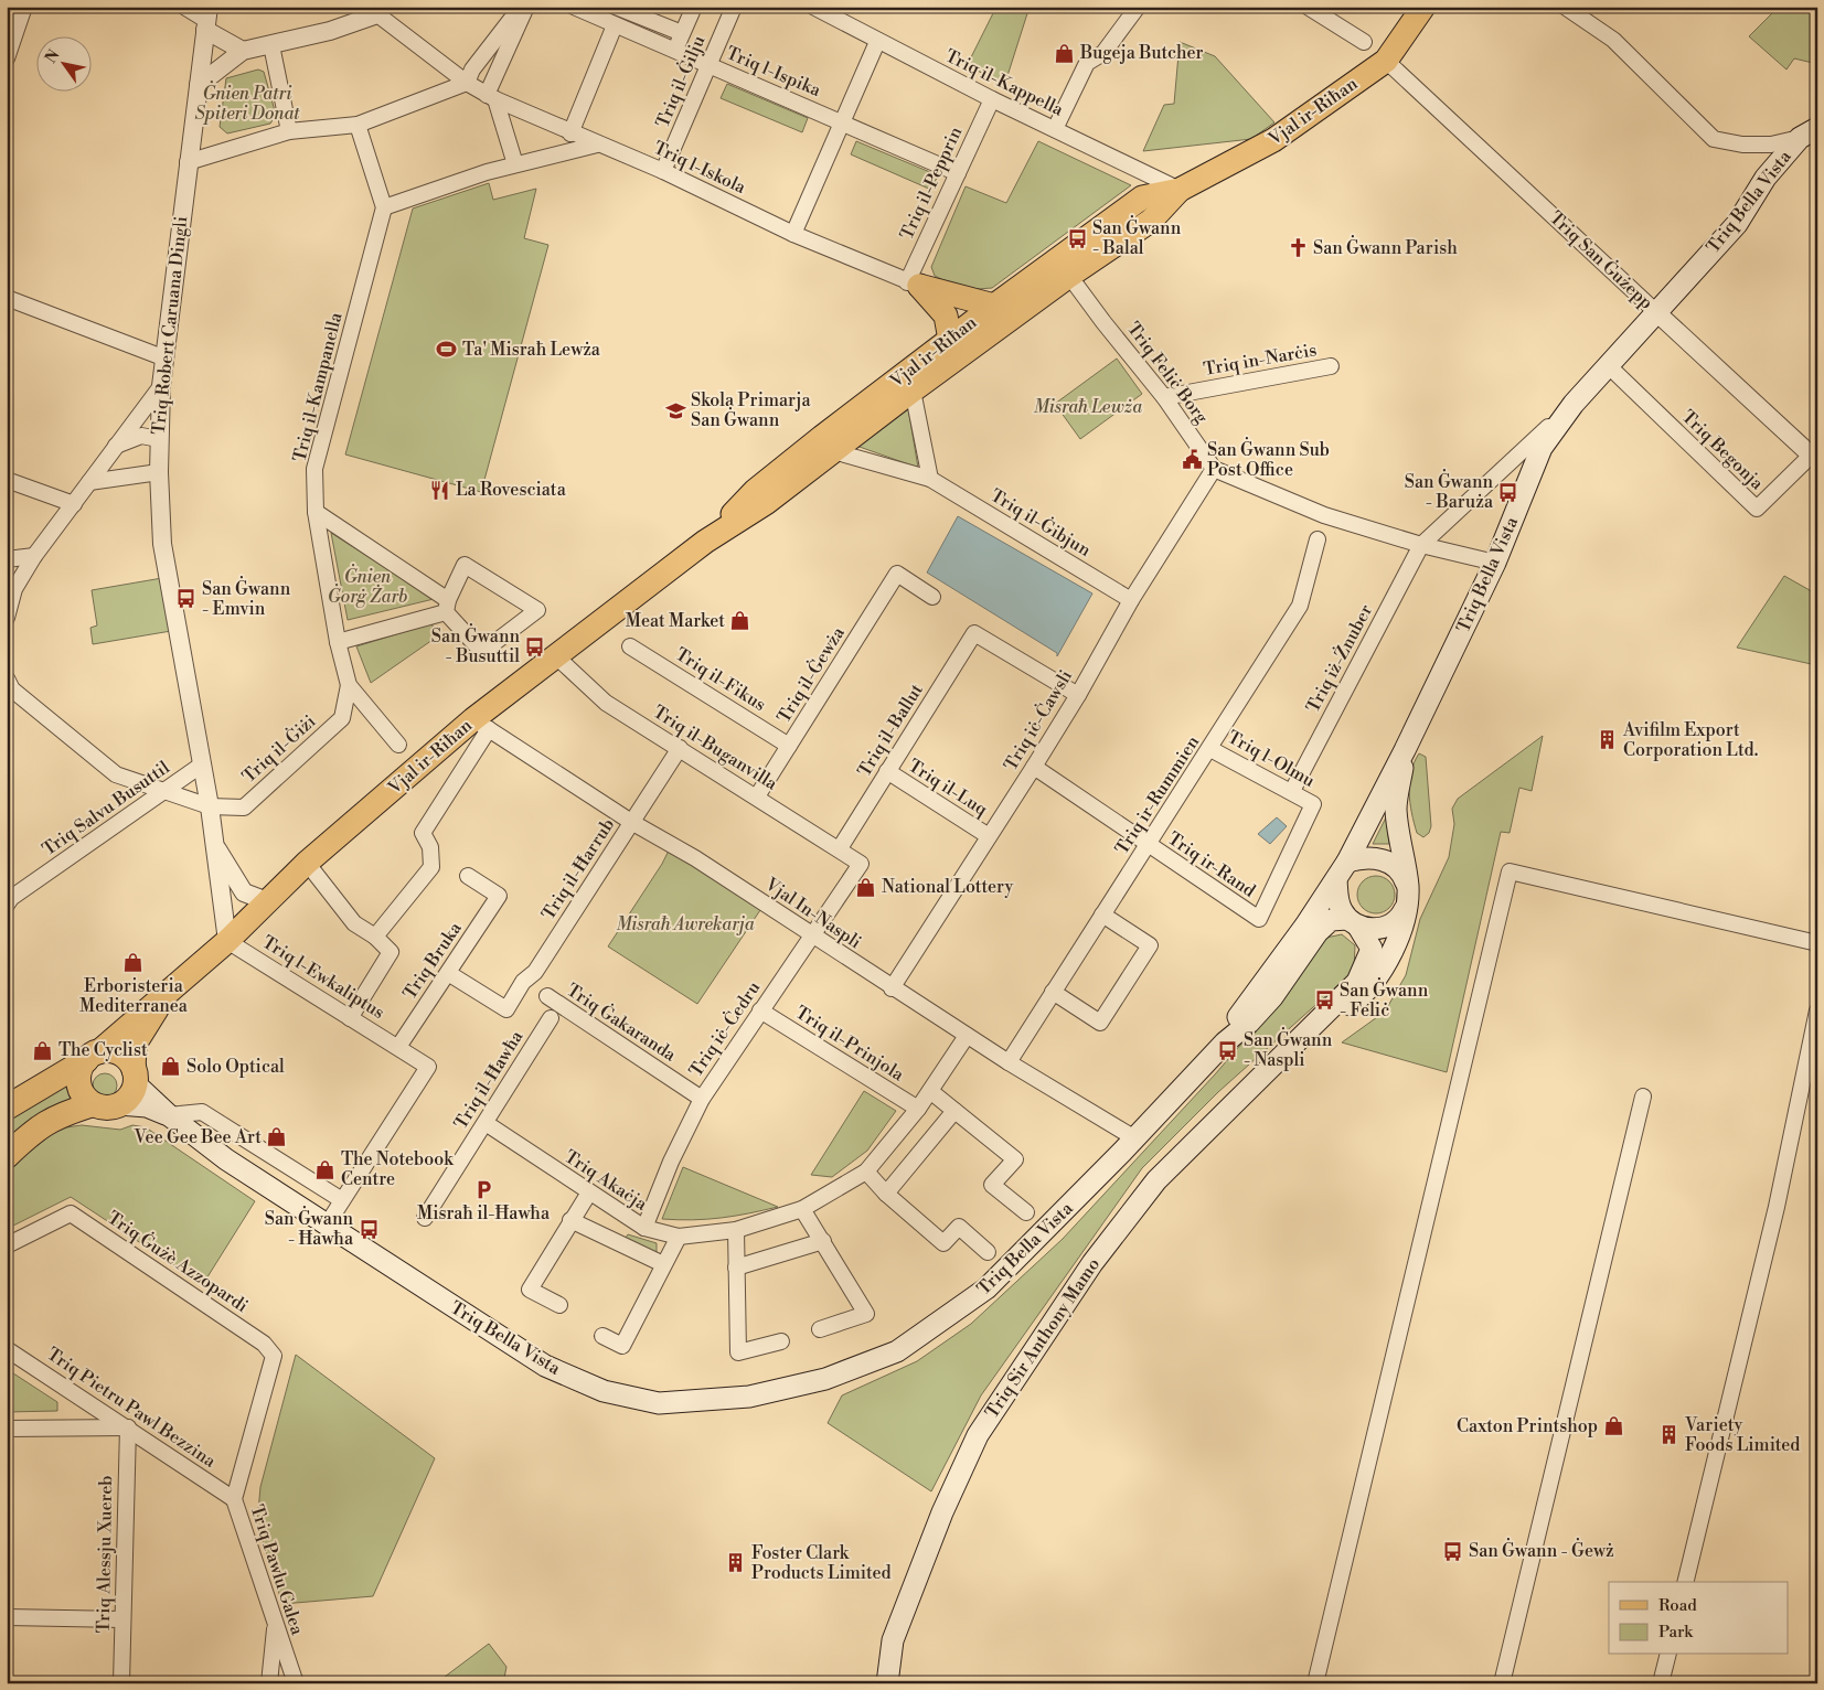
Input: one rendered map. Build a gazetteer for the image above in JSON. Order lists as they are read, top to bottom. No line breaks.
{"streets":{"main road":["Vjal ir-Riħan","Triq Bella Vista","Triq Sir Anthony Mamo"],"street":["Triq l-Ispika","Triq il-Ġilju","Triq il-Kappella","Triq l-Iskola","Triq il-Pepprin","Triq San Ġużepp","Triq Robert Caruana Dingli","Triq in-Narċis","Triq Feliċ Borg","Triq il-Kampanella","Triq Begonja","Triq il-Ġibjun","Triq iż-Żnuber","Triq il-Ġewża","Triq il-Fikus","Triq iċ-Ċawsli","Triq il-Ballut","Triq il-Buganvilla","Triq il-Ġiżi","Triq l-Olmu","Triq il-Luq","Triq ir-Rummien","Triq Salvu Busuttil","Triq ir-Rand","Triq il-Ħarrub","Vjal In-Naspli","Triq Bruka","Triq l-Ewkaliptus","Triq Ġakaranda","Triq iċ-Ċedru","Triq il-Prinjola","Triq il-Ħawħa","Triq Akaċja","Triq Ġużè Azzopardi","Triq Pietru Pawl Bezzina","Triq Alessju Xuereb","Triq Pawlu Galea"]},"crossings":[["Triq l-Ispika","Triq il-Ġilju"],["Triq l-Ispika","Triq il-Pepprin"],["Triq il-Ġilju","Triq l-Iskola"],["Triq il-Kappella","Vjal ir-Riħan"],["Triq il-Kappella","Triq il-Pepprin"],["Vjal ir-Riħan","Triq Bella Vista"],["Vjal ir-Riħan","Triq San Ġużepp"],["Vjal ir-Riħan","Triq Robert Caruana Dingli"],["Vjal ir-Riħan","Triq Feliċ Borg"],["Vjal ir-Riħan","Triq il-Ġibjun"],["Vjal ir-Riħan","Triq il-Buganvilla"],["Vjal ir-Riħan","Vjal In-Naspli"],["Vjal ir-Riħan","Triq l-Ewkaliptus"],["Triq l-Iskola","Triq il-Pepprin"],["Triq Bella Vista","Triq San Ġużepp"],["Triq Bella Vista","Triq Begonja"],["Triq Bella Vista","Triq iż-Żnuber"],["Triq Bella Vista","Vjal In-Naspli"],["Triq Bella Vista","Triq l-Ewkaliptus"],["Triq Bella Vista","Triq Sir Anthony Mamo"],["Triq San Ġużepp","Triq Begonja"],["Triq Robert Caruana Dingli","Triq il-Ġiżi"],["Triq Robert Caruana Dingli","Triq Salvu Busuttil"],["Triq Robert Caruana Dingli","Triq l-Ewkaliptus"],["Triq in-Narċis","Triq Feliċ Borg"],["Triq Feliċ Borg","Triq iċ-Ċawsli"],["Triq il-Kampanella","Triq il-Ġiżi"],["Triq il-Ġibjun","Triq iċ-Ċawsli"],["Triq iż-Żnuber","Triq l-Olmu"],["Triq il-Ġewża","Triq il-Fikus"],["Triq il-Ġewża","Triq il-Buganvilla"],["Triq iċ-Ċawsli","Triq il-Ballut"],["Triq iċ-Ċawsli","Triq il-Luq"],["Triq iċ-Ċawsli","Triq ir-Rand"],["Triq iċ-Ċawsli","Vjal In-Naspli"],["Triq il-Ballut","Triq il-Buganvilla"],["Triq il-Ballut","Triq il-Luq"],["Triq il-Buganvilla","Triq il-Ħarrub"],["Triq il-Buganvilla","Triq iċ-Ċedru"],["Triq il-Ġiżi","Triq Salvu Busuttil"],["Triq l-Olmu","Triq ir-Rummien"],["Triq l-Olmu","Triq ir-Rand"],["Triq ir-Rummien","Triq ir-Rand"],["Triq ir-Rummien","Vjal In-Naspli"],["Triq il-Ħarrub","Vjal In-Naspli"],["Triq il-Ħarrub","Triq Bruka"],["Vjal In-Naspli","Triq iċ-Ċedru"],["Vjal In-Naspli","Triq Akaċja"],["Triq Bruka","Triq l-Ewkaliptus"],["Triq Ġakaranda","Triq iċ-Ċedru"],["Triq iċ-Ċedru","Triq il-Prinjola"],["Triq iċ-Ċedru","Triq Akaċja"],["Triq il-Prinjola","Triq Akaċja"],["Triq il-Ħawħa","Triq Akaċja"],["Triq Ġużè Azzopardi","Triq Pawlu Galea"],["Triq Pietru Pawl Bezzina","Triq Alessju Xuereb"],["Triq Pietru Pawl Bezzina","Triq Pawlu Galea"]],"parks":["Ġnien Patri Spiteri Donat","Misraħ Lewża","Ġnien Ġorġ Żarb","Misraħ Awrekarja"],"places":{"shop":["Bugeja Butcher","Meat Market","National Lottery","Erboristeria Mediterranea","The Cyclist","Solo Optical","Vee Gee Bee Art","The Notebook Centre","Caxton Printshop"],"bus stop":["San Ġwann - Balal","San Ġwann - Baruża","San Ġwann - Emvin","San Ġwann - Busuttil","San Ġwann - Feliċ","San Ġwann - Naspli","San Ġwann - Ħawħa","San Ġwann - Ġewż"],"church":["San Ġwann Parish"],"sports":["Ta' Misraħ Lewża"],"school or university":["Skola Primarja San Ġwann"],"public building":["San Ġwann Sub Post Office"],"restaurant":["La Rovesciata"],"building":["Avifilm Export Corporation Ltd.","Variety Foods Limited","Foster Clark Products Limited"],"parking":["Misraħ il-Ħawħa"]},"legend":["Road","Park"],"north":"top left"}
